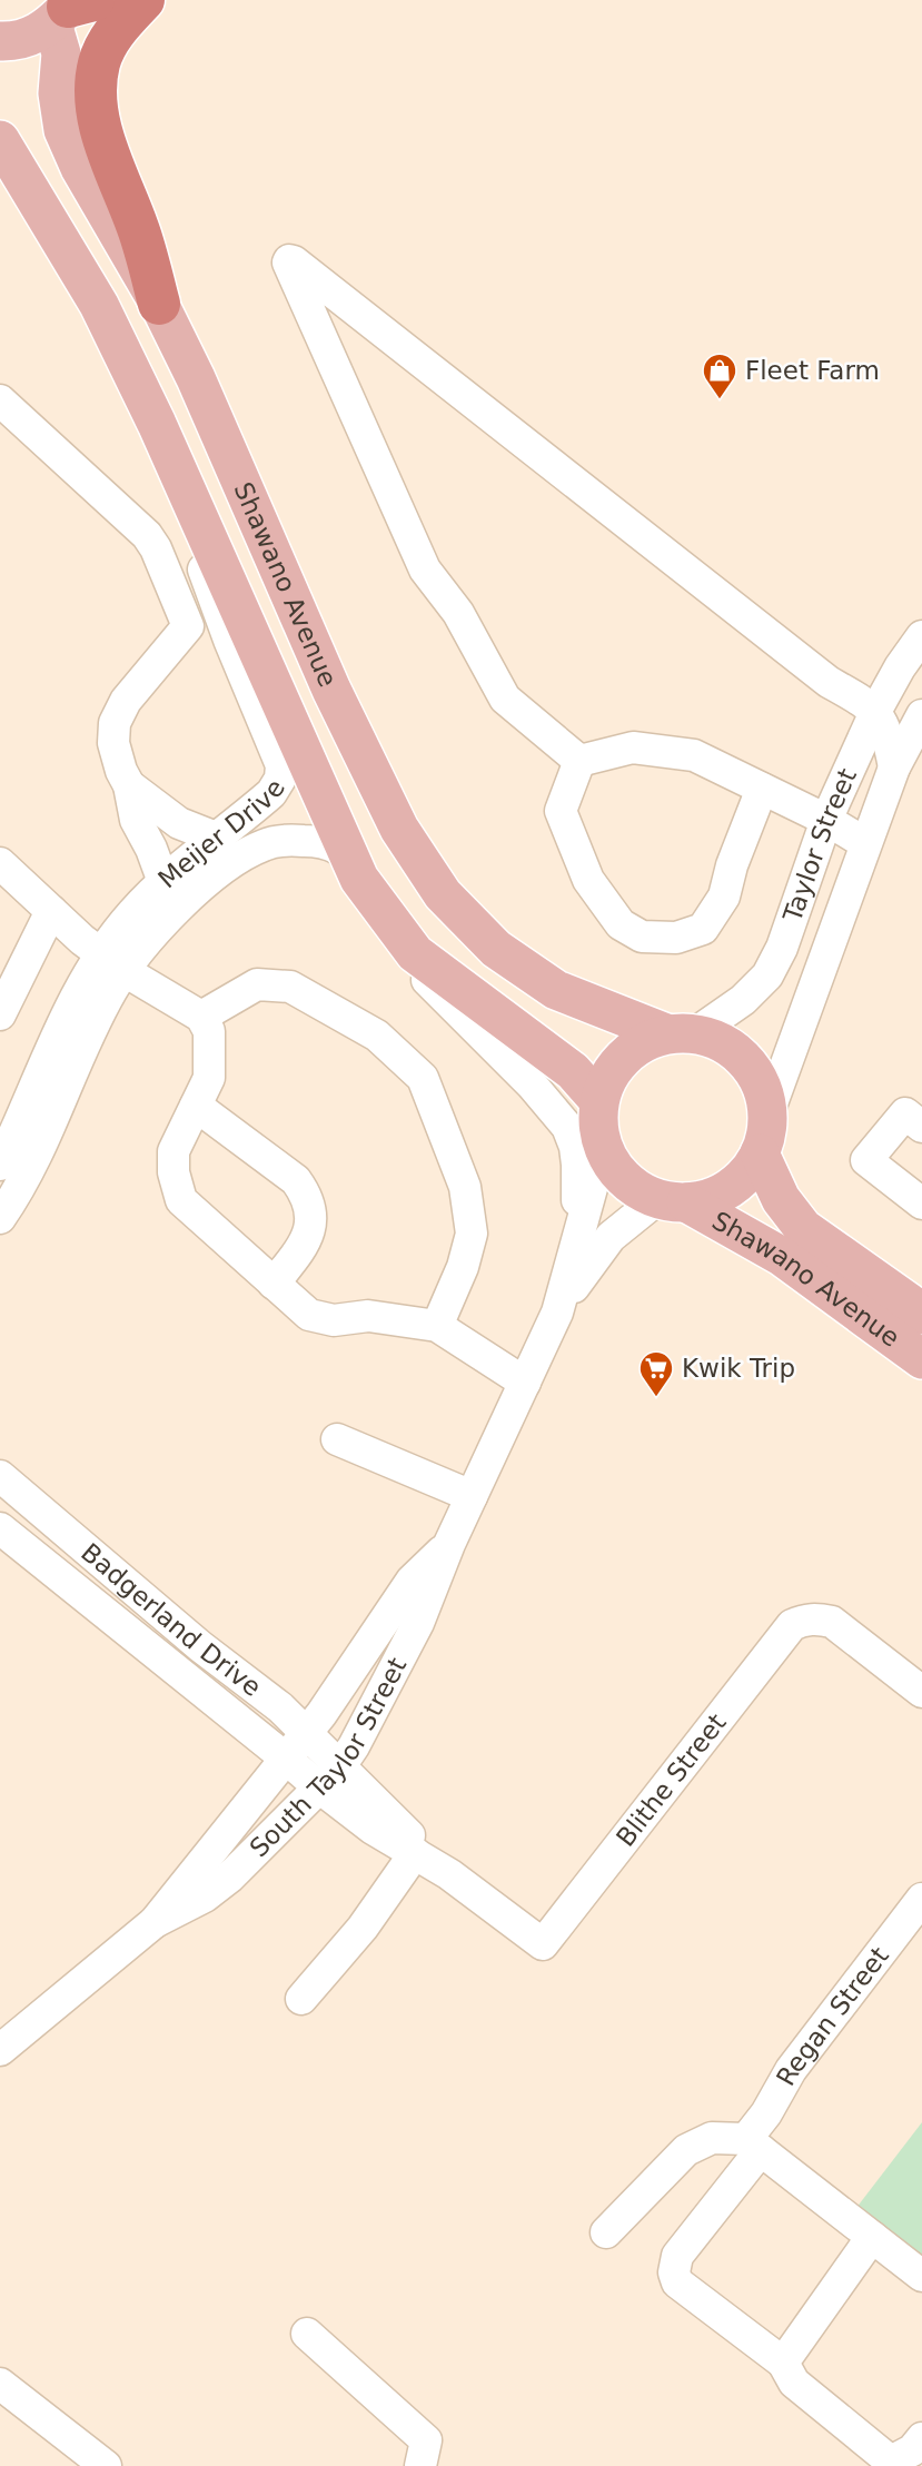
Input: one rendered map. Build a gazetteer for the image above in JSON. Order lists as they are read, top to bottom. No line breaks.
{"streets":{"main road":["Shawano Avenue"],"street":["Meijer Drive","Taylor Street","Badgerland Drive","South Taylor Street","Blithe Street","Regan Street"]},"crossings":[["Shawano Avenue","Meijer Drive"],["Shawano Avenue","Taylor Street"],["Shawano Avenue","South Taylor Street"],["Taylor Street","South Taylor Street"],["Badgerland Drive","South Taylor Street"]],"places":{"shop":["Fleet Farm"],"supermarket":["Kwik Trip"]}}
